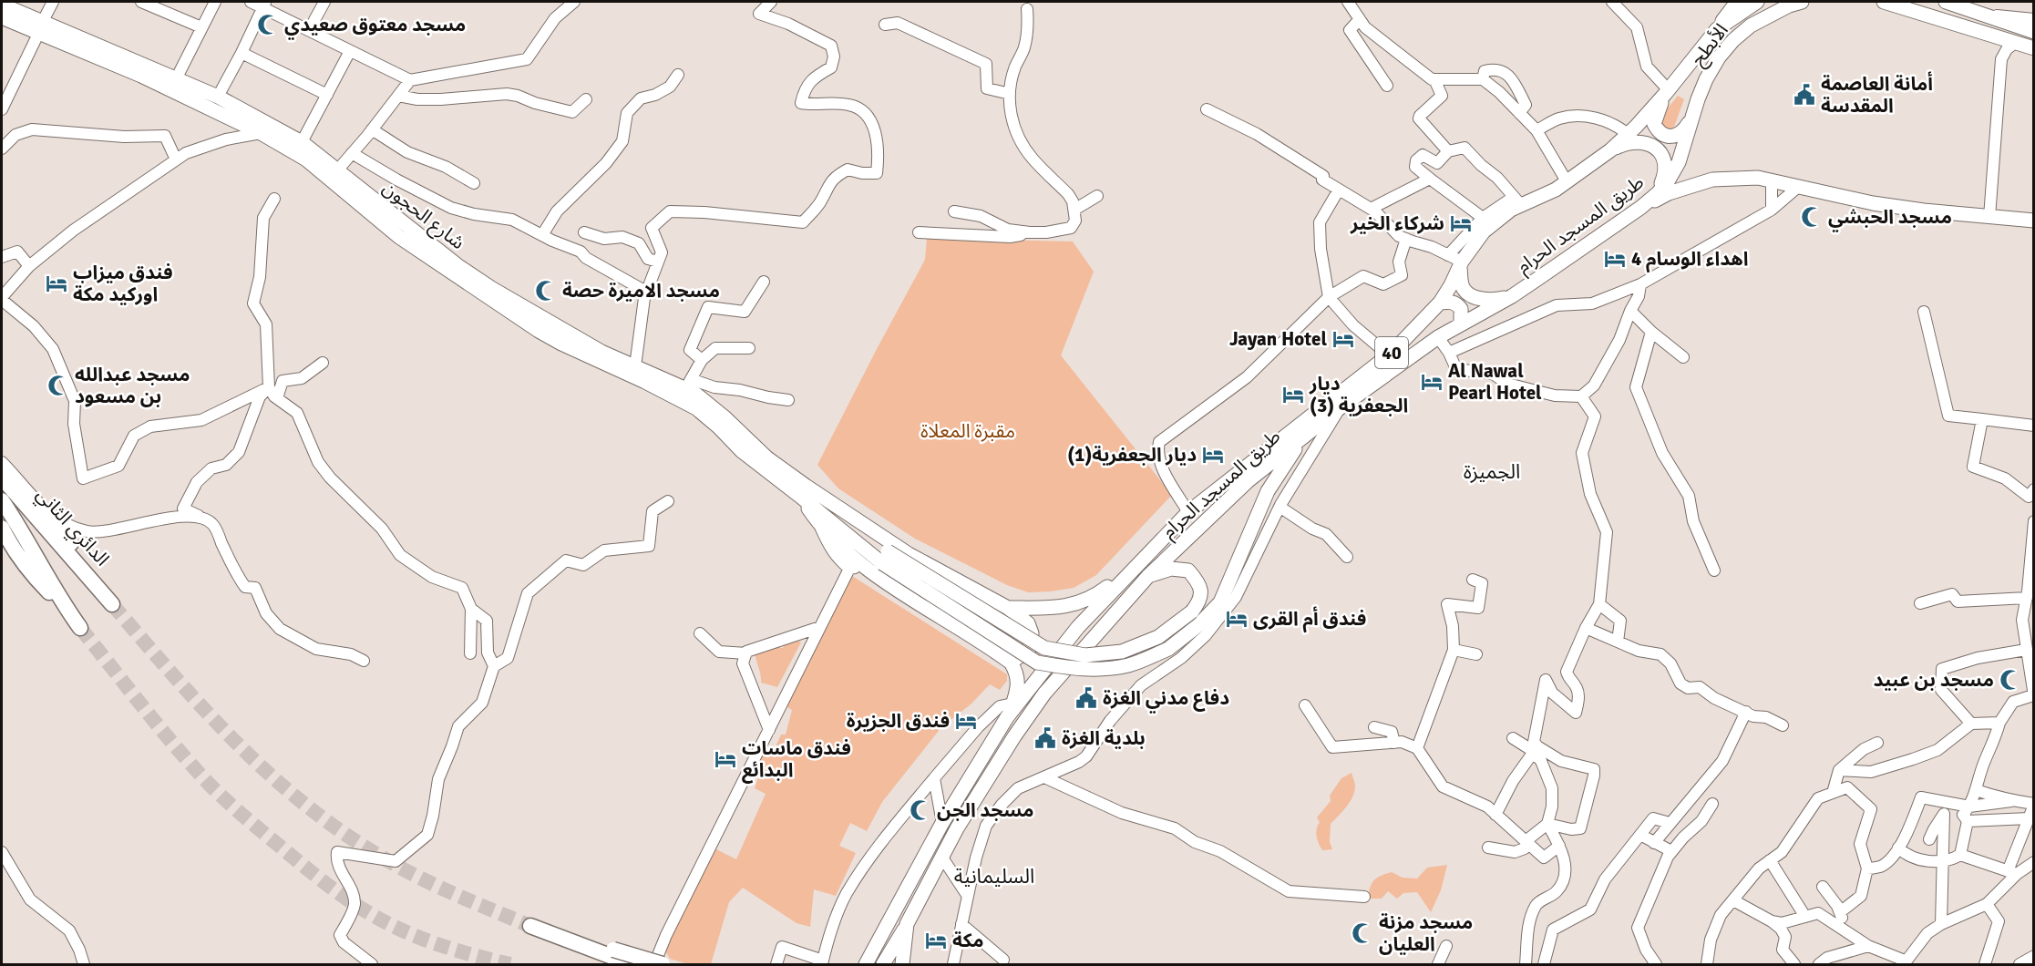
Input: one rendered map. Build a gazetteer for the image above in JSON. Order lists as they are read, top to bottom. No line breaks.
{"streets":{"highway":["الدائري الثاني"],"main road":["الأبطح","شارع الحجون","طريق المسجد الحرام","40"]},"crossings":[["الأبطح","طريق المسجد الحرام"]],"districts":["الجميزة","السليمانية"],"parks":["مقبرة المعلاة"],"places":{"mosque":["مسجد معتوق صعيدي","مسجد الحبشي","مسجد الاميرة حصة","مسجد عبدالله بن مسعود","مسجد بن عبيد","مسجد الجن","مسجد مزنة العليان"],"public building":["أمانة العاصمة المقدسة","دفاع مدني الغزة","بلدية الغزة"],"hotel":["شركاء الخير","اهداء الوسام 4","فندق ميزاب اوركيد مكة","Jayan Hotel","Al Nawal Pearl Hotel","ديار الجعفرية (3)","ديار الجعفرية(1)","فندق أم القرى","فندق الجزيرة","فندق ماسات البدائع","مكة"]}}
